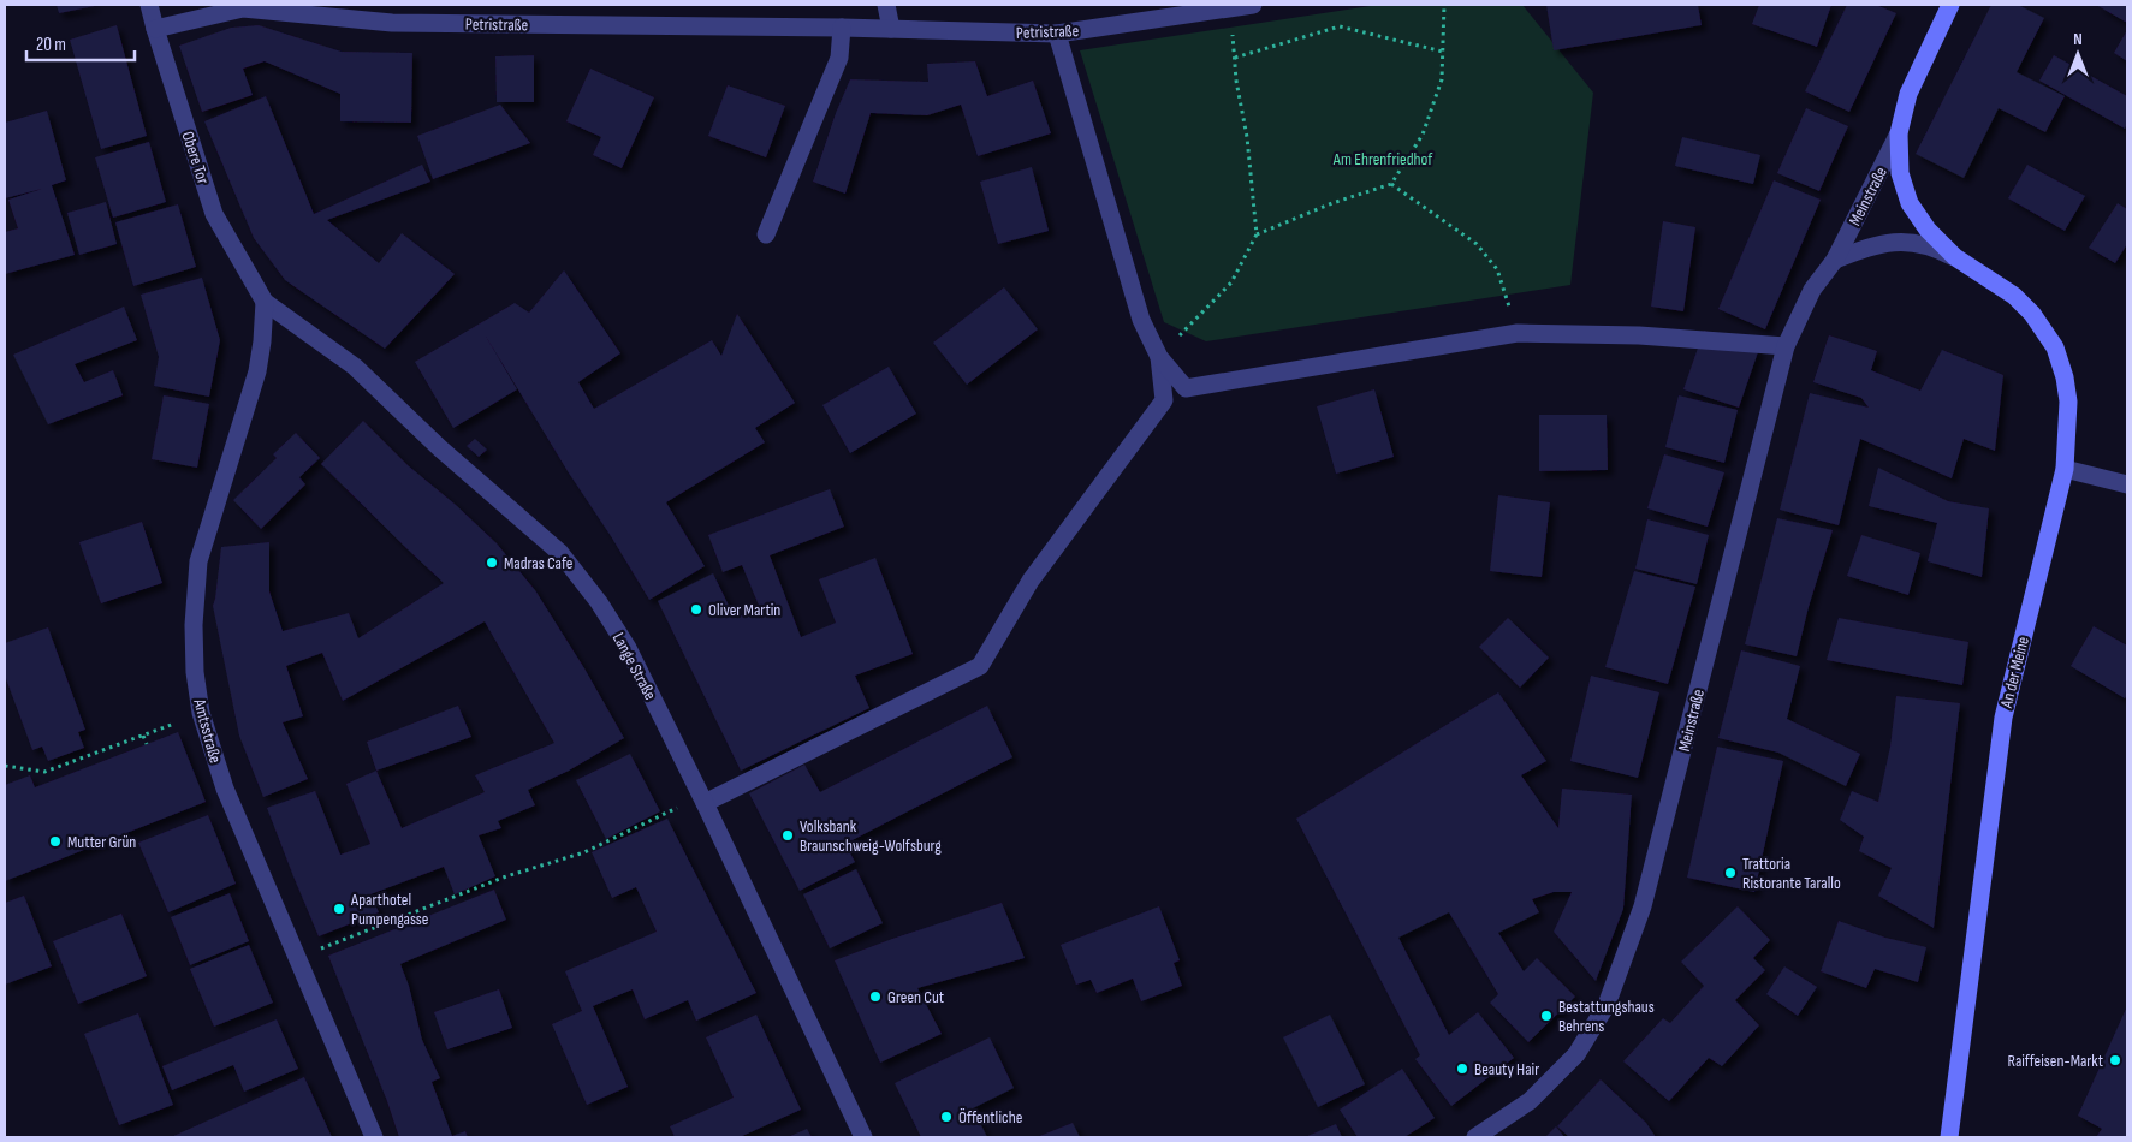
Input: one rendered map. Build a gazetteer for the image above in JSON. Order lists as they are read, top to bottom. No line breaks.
{"streets":{"street":["Petristraße","Obere Tor","Meinstraße","Lange Straße","An der Meine","Amtsstraße"]},"crossings":[["Petristraße","Obere Tor"],["Obere Tor","Lange Straße"],["Obere Tor","Amtsstraße"],["Meinstraße","An der Meine"],["Lange Straße","Amtsstraße"]],"parks":["Am Ehrenfriedhof"],"places":["Madras Cafe","Oliver Martin","Volksbank Braunschweig-Wolfsburg","Mutter Grün","Trattoria Ristorante Tarallo","Aparthotel Pumpengasse","Green Cut","Bestattungshaus Behrens","Raiffeisen-Markt","Beauty Hair","Öffentliche"],"scale_bar":"20 m","north":"top"}
